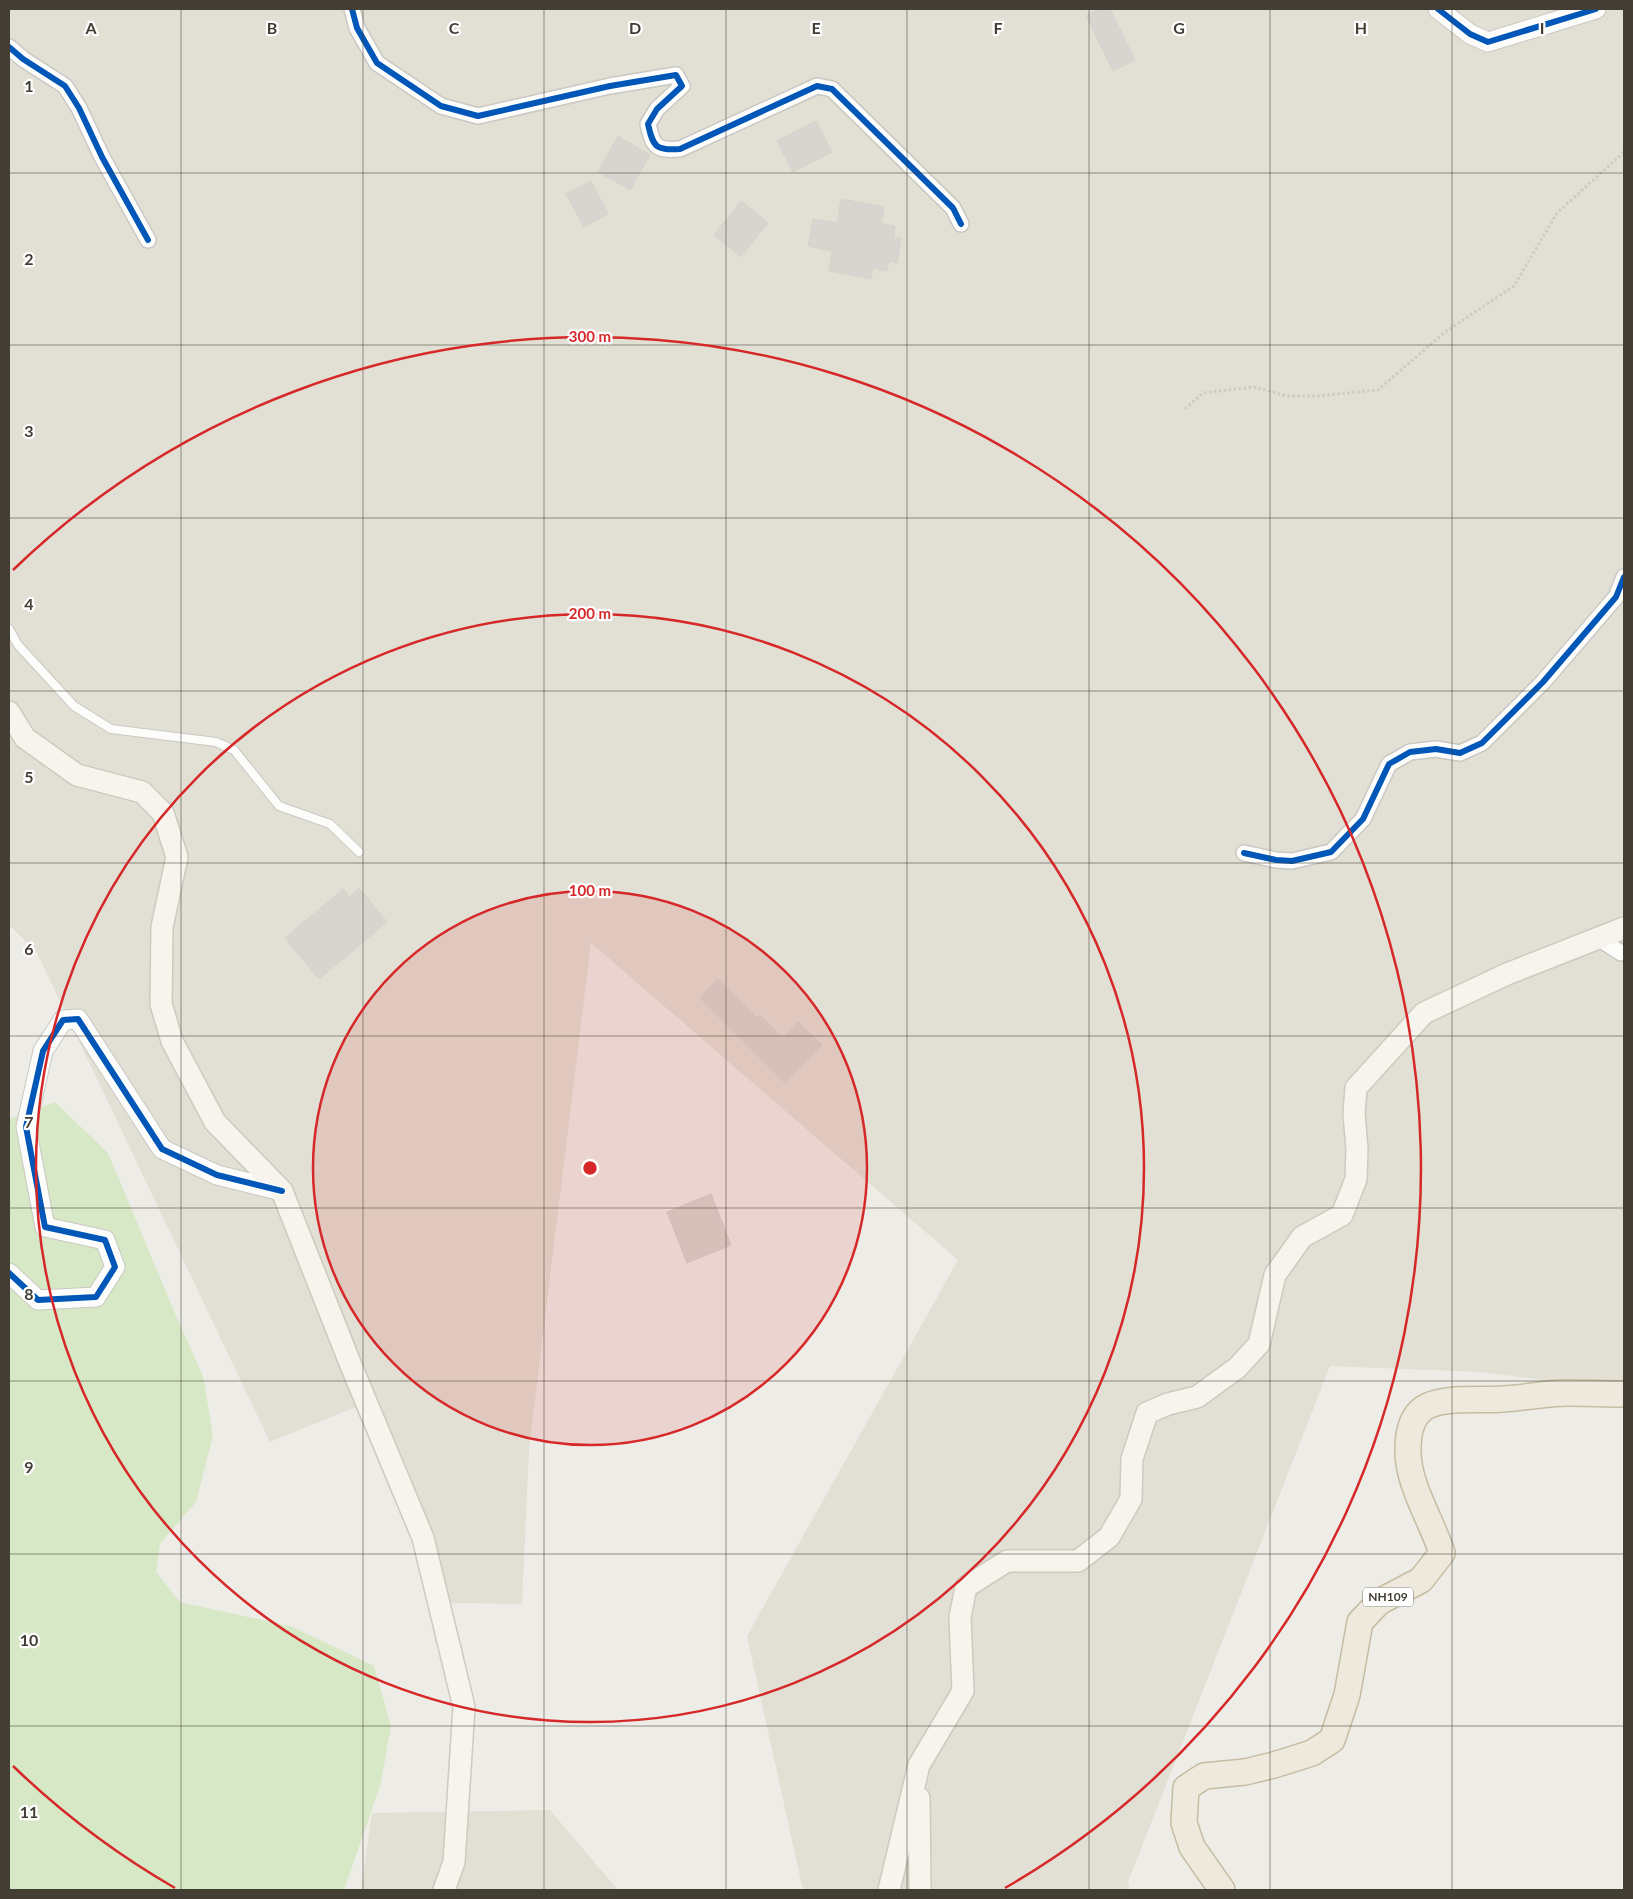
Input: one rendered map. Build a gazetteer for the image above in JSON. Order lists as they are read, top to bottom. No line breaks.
{"streets":{"highway":["NH109"]},"grid":{"columns":["A","B","C","D","E","F","G","H","I"],"rows":["1","2","3","4","5","6","7","8","9","10","11"]},"rings":["300 m","200 m","100 m"]}
